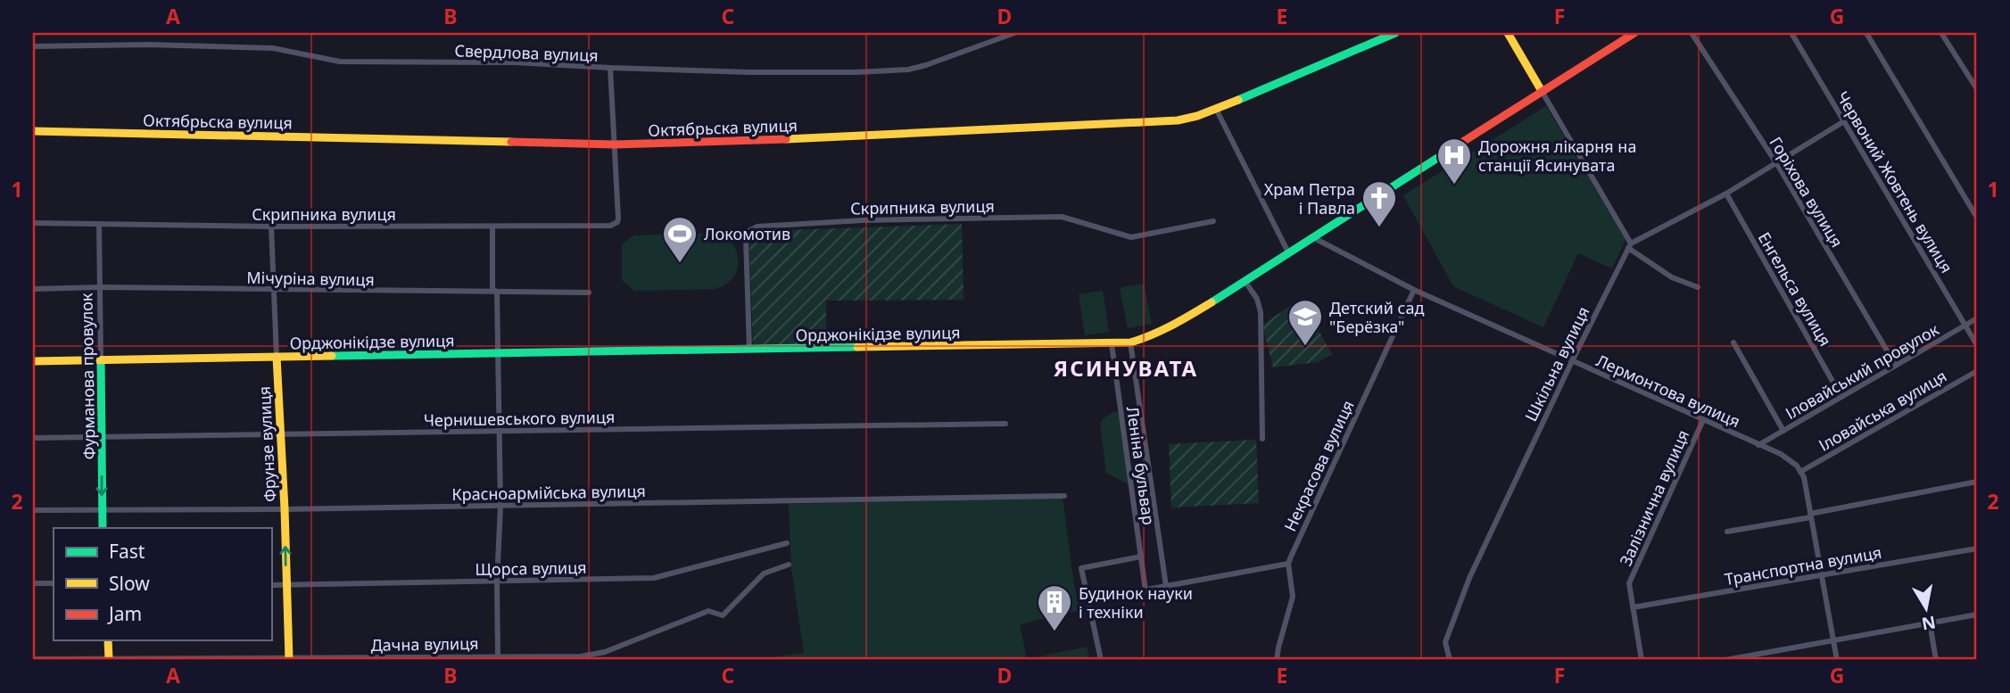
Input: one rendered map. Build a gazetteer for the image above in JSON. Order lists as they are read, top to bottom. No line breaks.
{"streets":{"main road":["Октябрьска вулиця","Орджонікідзе вулиця","Фурманова провулок","Фрунзе вулиця"],"street":["Свердлова вулиця","Червоний Жовтень вулиця","Горіхова вулиця","Скрипника вулиця","Мічуріна вулиця","Енгельса вулиця","Шкільна вулиця","Іловайський провулок","Лермонтова вулиця","Іловайська вулиця","Чернишевського вулиця","Леніна бульвар","Некрасова вулиця","Красноармійська вулиця","Залізнична вулиця","Транспортна вулиця","Щорса вулиця","Дачна вулиця"]},"crossings":[["Октябрьска вулиця","Скрипника вулиця"],["Червоний Жовтень вулиця","Іловайський провулок"],["Горіхова вулиця","Іловайський провулок"],["Скрипника вулиця","Орджонікідзе вулиця"],["Скрипника вулиця","Фурманова провулок"],["Скрипника вулиця","Фрунзе вулиця"],["Мічуріна вулиця","Фурманова провулок"],["Мічуріна вулиця","Фрунзе вулиця"],["Енгельса вулиця","Іловайський провулок"],["Орджонікідзе вулиця","Фурманова провулок"],["Орджонікідзе вулиця","Лермонтова вулиця"],["Орджонікідзе вулиця","Фрунзе вулиця"],["Орджонікідзе вулиця","Леніна бульвар"],["Шкільна вулиця","Лермонтова вулиця"],["Іловайський провулок","Лермонтова вулиця"],["Фурманова провулок","Чернишевського вулиця"],["Фурманова провулок","Красноармійська вулиця"],["Лермонтова вулиця","Іловайська вулиця"],["Лермонтова вулиця","Некрасова вулиця"],["Лермонтова вулиця","Залізнична вулиця"],["Чернишевського вулиця","Фрунзе вулиця"],["Фрунзе вулиця","Красноармійська вулиця"],["Фрунзе вулиця","Щорса вулиця"],["Фрунзе вулиця","Дачна вулиця"],["Залізнична вулиця","Транспортна вулиця"]],"districts":["ЯСИНУВАТА"],"places":{"hospital":["Дорожня лікарня на станції Ясинувата"],"church":["Храм Петра і Павла"],"sports":["Локомотив"],"school or university":["Детский сад \"Берёзка\""],"building":["Будинок науки і техніки"]},"legend":["Fast","Slow","Jam"],"north":"bottom","grid":{"columns":["A","B","C","D","E","F","G"],"rows":["1","2"]}}
